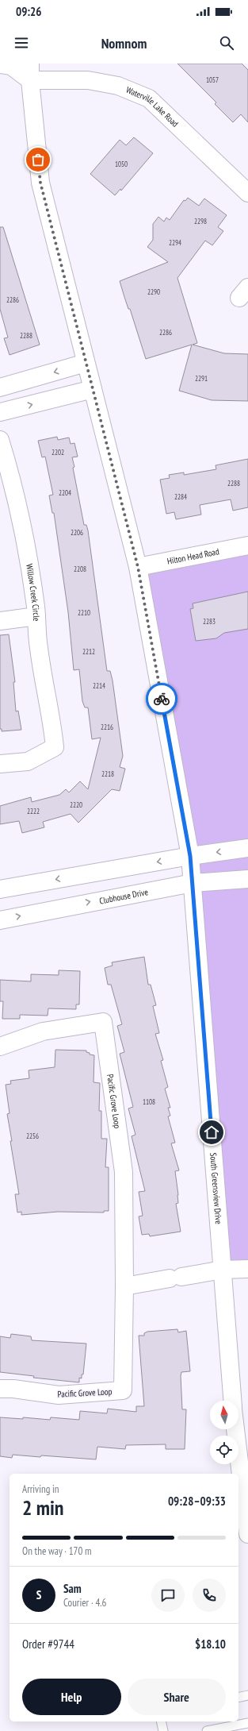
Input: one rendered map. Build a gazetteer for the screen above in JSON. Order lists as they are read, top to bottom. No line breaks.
{"streets":{"street":["Waterville Lake Road","Hilton Head Road","Willow Creek Circle","Clubhouse Drive","Pacific Grove Loop","South Greensview Drive"]},"crossings":[["Waterville Lake Road","South Greensview Drive"],["Hilton Head Road","South Greensview Drive"],["Clubhouse Drive","South Greensview Drive"]],"house_numbers":["1057","1050","2298","2294","2290","2286","2286","2288","2291","2202","2288","2204","2284","2206","2208","2210","2283","2212","2214","2216","2218","2220","2222","1108","2256"],"north":"top","page":{"status":"09:26","header":"Nomnom","heading":["2 min","Arriving in","09:28–09:33"],"panel":["Sam","Courier · 4.6","Order #9744","$18.10"],"bar":"On the way · 170 m","round":"S","buttons":["Help","Share"]}}
